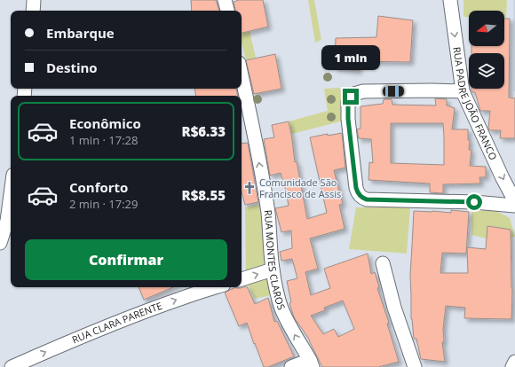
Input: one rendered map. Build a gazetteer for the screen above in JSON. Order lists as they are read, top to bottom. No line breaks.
{"streets":{"street":["RUA PADRE JOÃO FRANCO","RUA MONTES CLAROS","RUA CLARA PARENTE"]},"one_way":["RUA PADRE JOÃO FRANCO","RUA MONTES CLAROS","RUA CLARA PARENTE"],"places":{"church":["Comunidade São Francisco de Assis"]},"north":"left","page":{"banner":["Embarque","Destino"],"bubble":"1 min","list":[{"name":"Econômico","note":"1 min · 17:28","value":"R$6.33"},{"name":"Conforto","note":"2 min · 17:29","value":"R$8.55"}],"buttons":"Confirmar"}}
